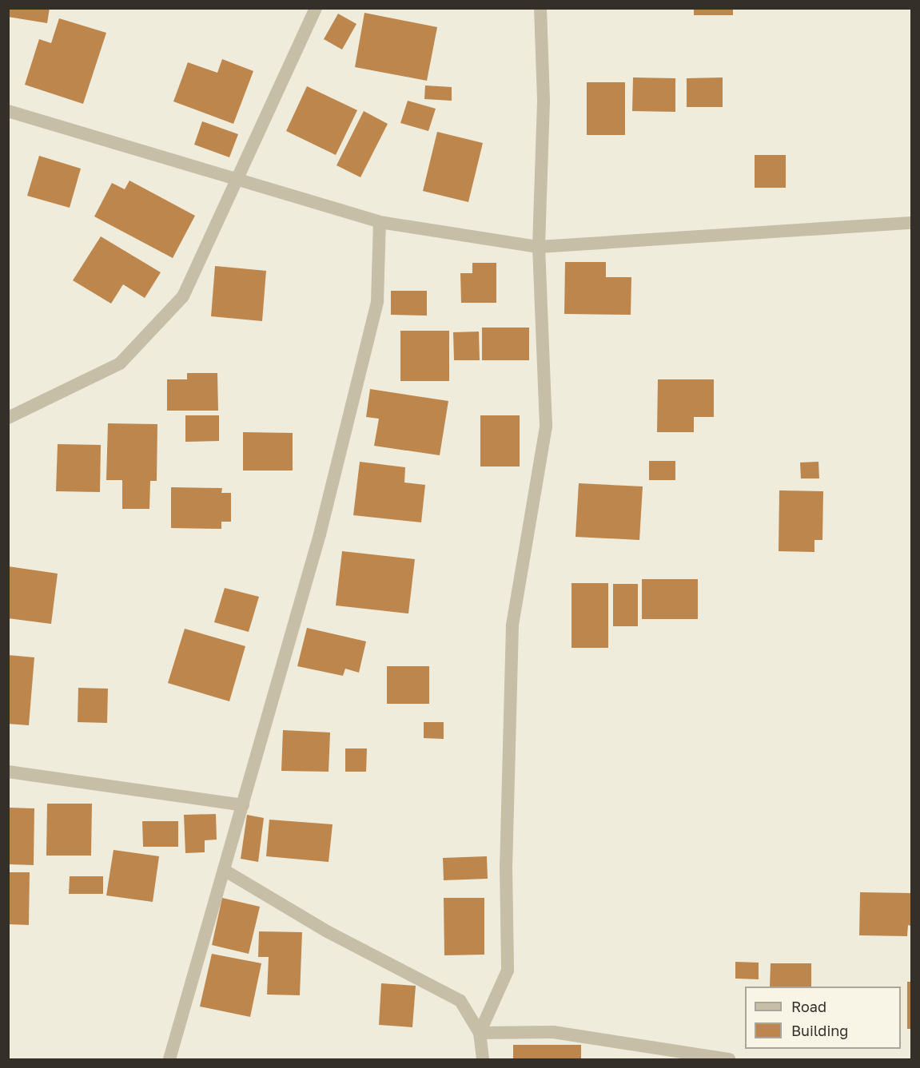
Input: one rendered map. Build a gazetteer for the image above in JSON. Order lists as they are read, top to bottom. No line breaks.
{"legend":["Road","Building"]}
